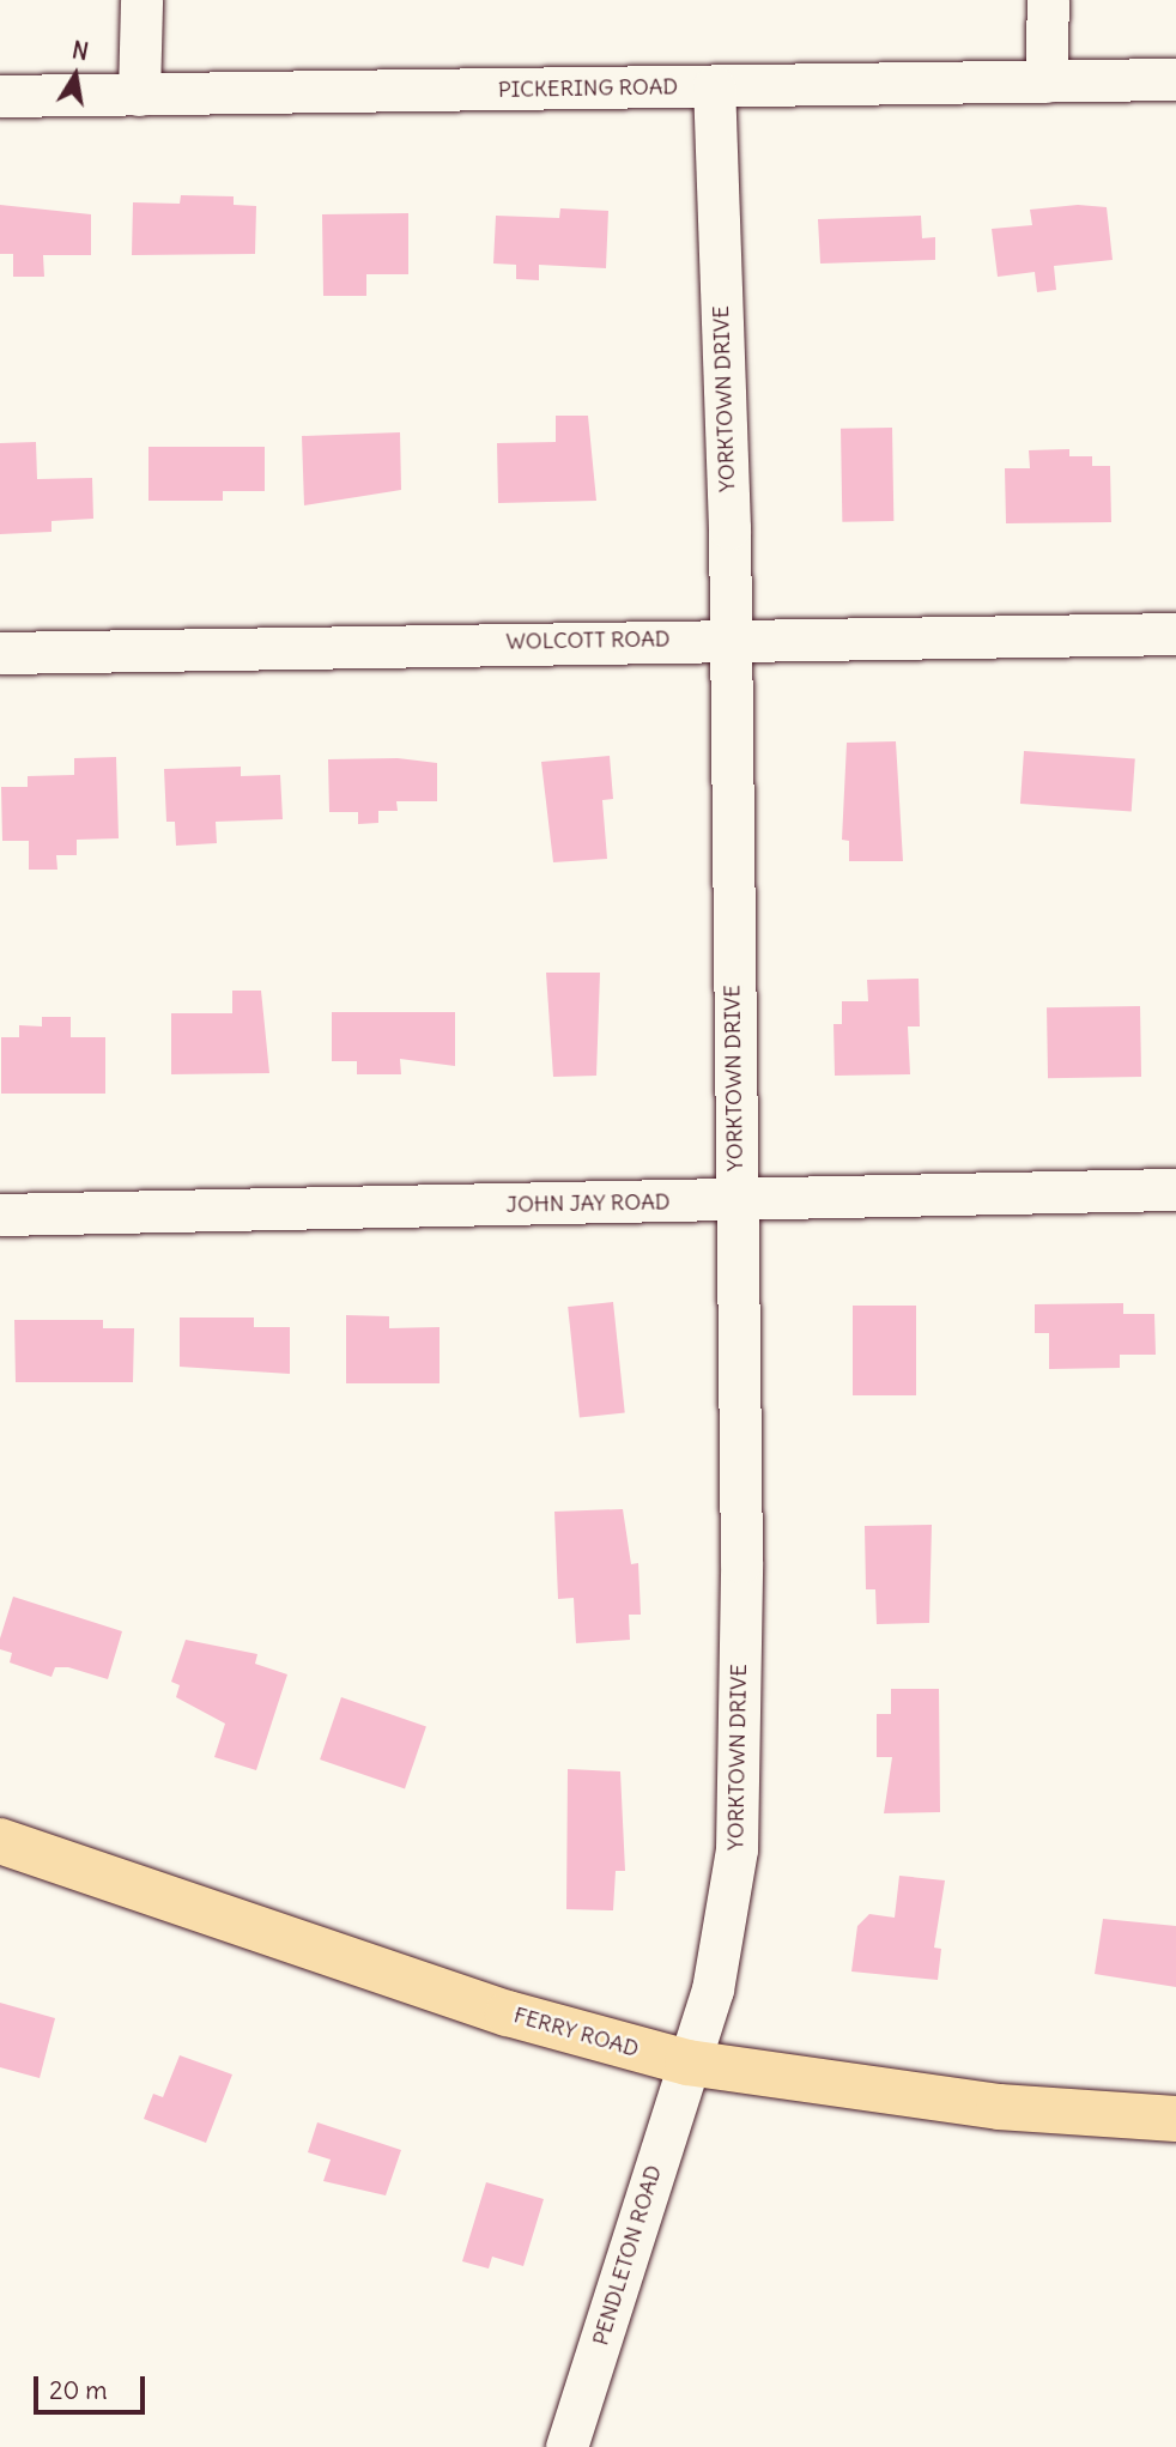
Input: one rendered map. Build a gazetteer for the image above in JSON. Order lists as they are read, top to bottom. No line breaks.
{"streets":{"main road":["FERRY ROAD"],"street":["PICKERING ROAD","YORKTOWN DRIVE","WOLCOTT ROAD","JOHN JAY ROAD","PENDLETON ROAD"]},"crossings":[["PICKERING ROAD","YORKTOWN DRIVE"],["YORKTOWN DRIVE","WOLCOTT ROAD"],["YORKTOWN DRIVE","JOHN JAY ROAD"],["YORKTOWN DRIVE","FERRY ROAD"],["YORKTOWN DRIVE","PENDLETON ROAD"],["FERRY ROAD","PENDLETON ROAD"]],"scale_bar":"20 m","north":"top"}
